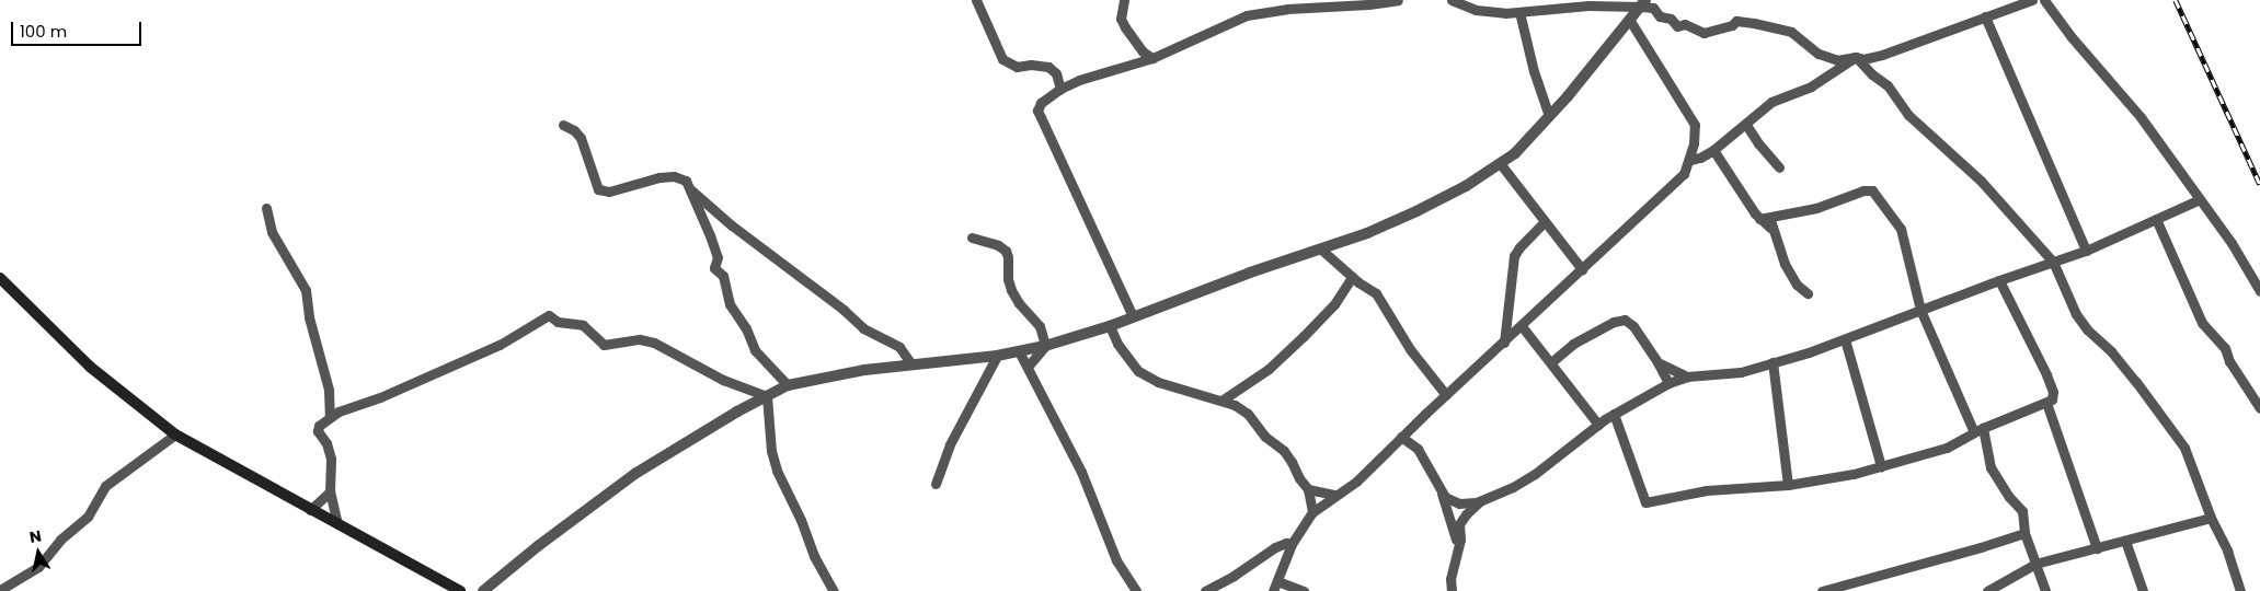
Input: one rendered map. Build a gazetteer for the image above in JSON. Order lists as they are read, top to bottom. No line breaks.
{"scale_bar":"100 m","north":"top"}
